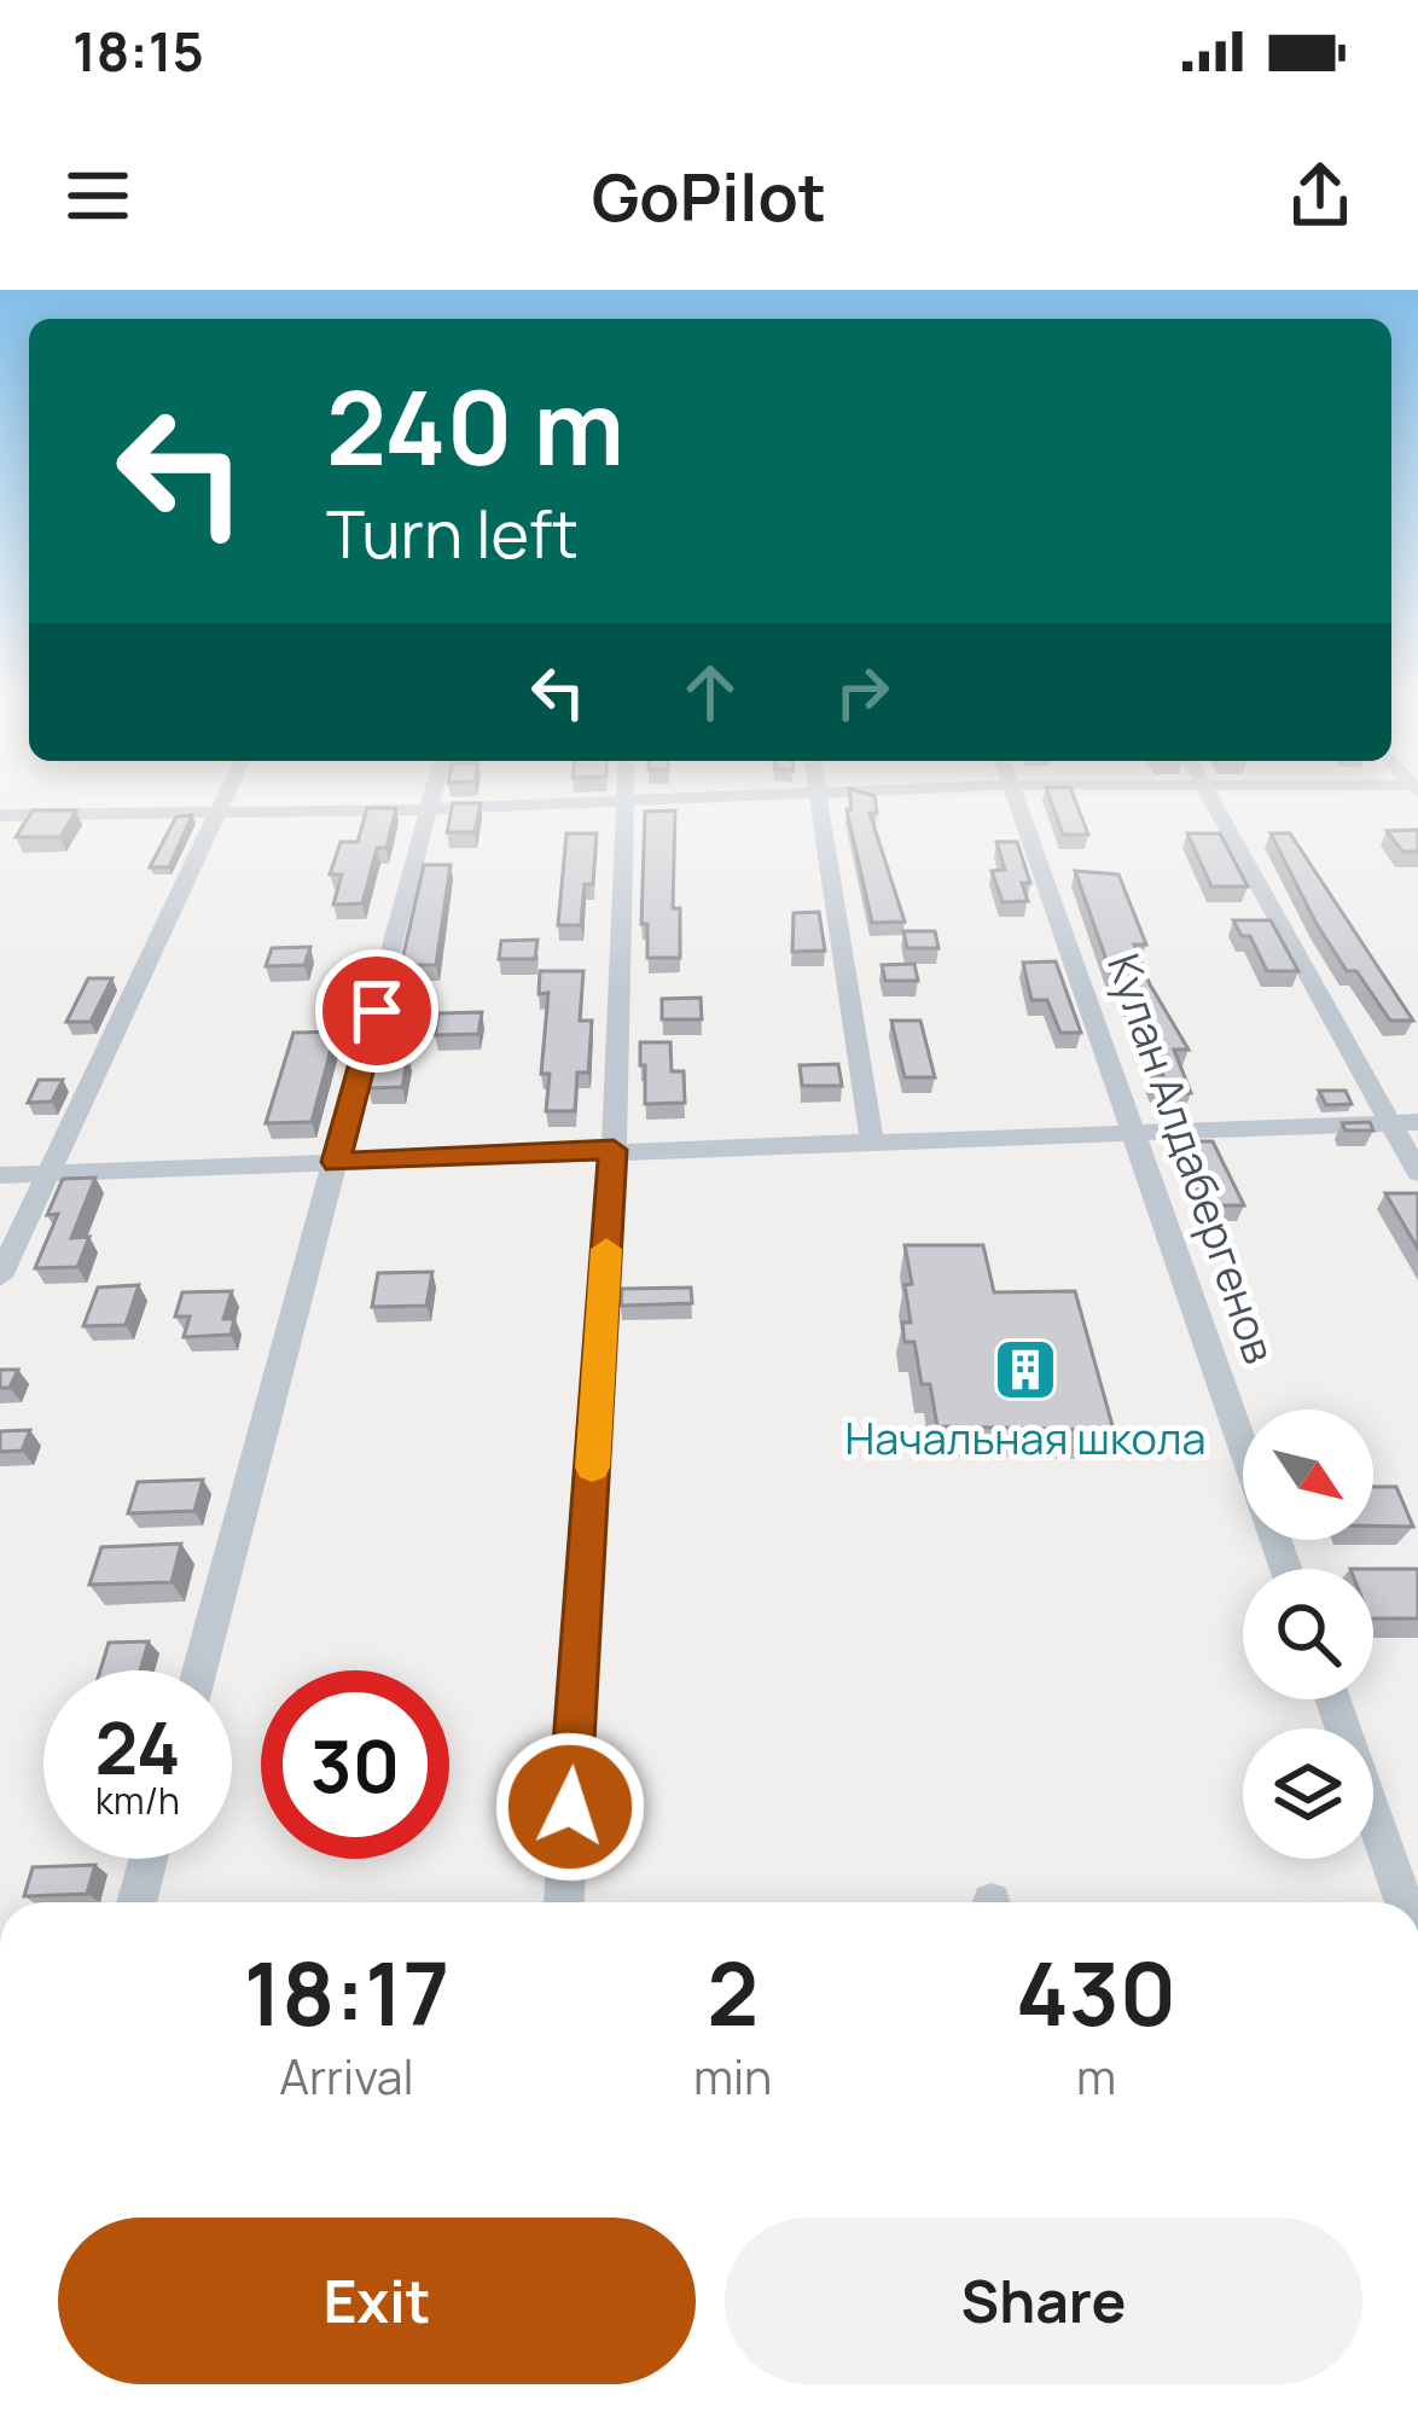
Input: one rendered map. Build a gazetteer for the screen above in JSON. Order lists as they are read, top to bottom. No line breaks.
{"streets":{"street":["Кулан Алдабергенов"]},"places":{"building":["Начальная школа"]},"north":"bottom right","page":{"status":"18:15","header":"GoPilot","turn":["240 m","Turn left"],"speed":"24 km/h","limit":"30","eta":["18:17","Arrival","2","min","430","m"],"buttons":["Exit","Share"]}}
